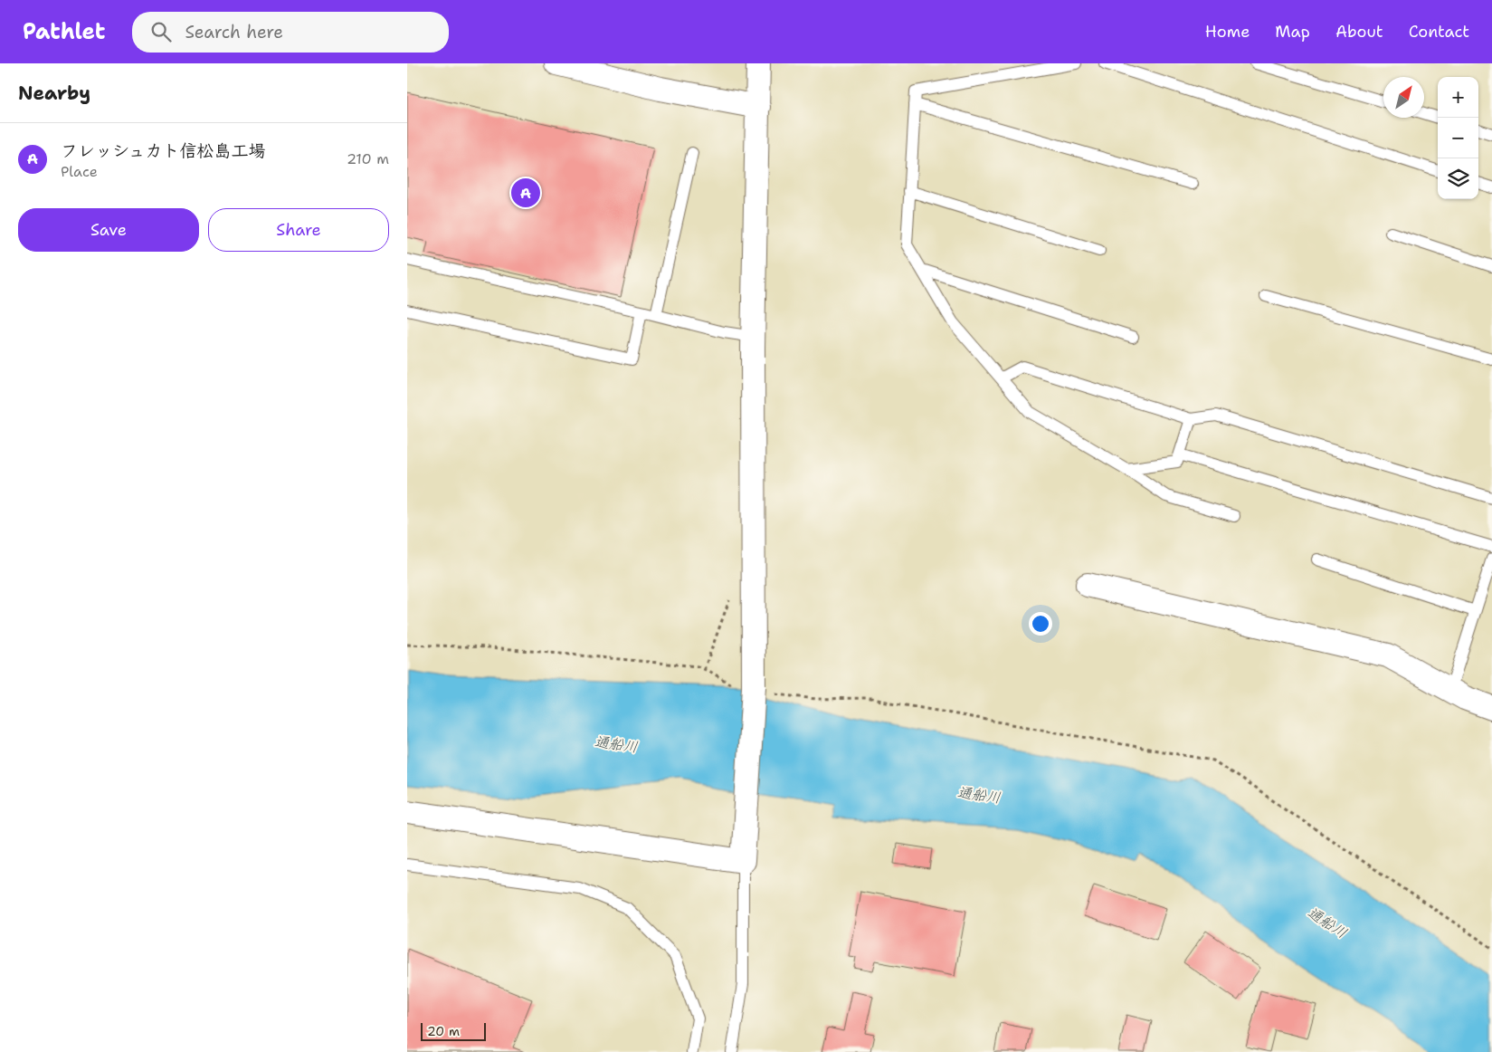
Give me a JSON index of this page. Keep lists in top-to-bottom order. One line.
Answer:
{"water":["通船川"],"scale_bar":"20 m","north":"top right","page":{"header":"Pathlet","search":"Search here","nav":["Home","Map","About","Contact"],"heading":"Nearby","map_buttons":["+","−"],"list":[{"mark":"A","name":"フレッシュカト信松島工場","note":"Place","value":"210 m"}],"pins":"A","buttons":["Save","Share"],"scale":"20 m"}}
